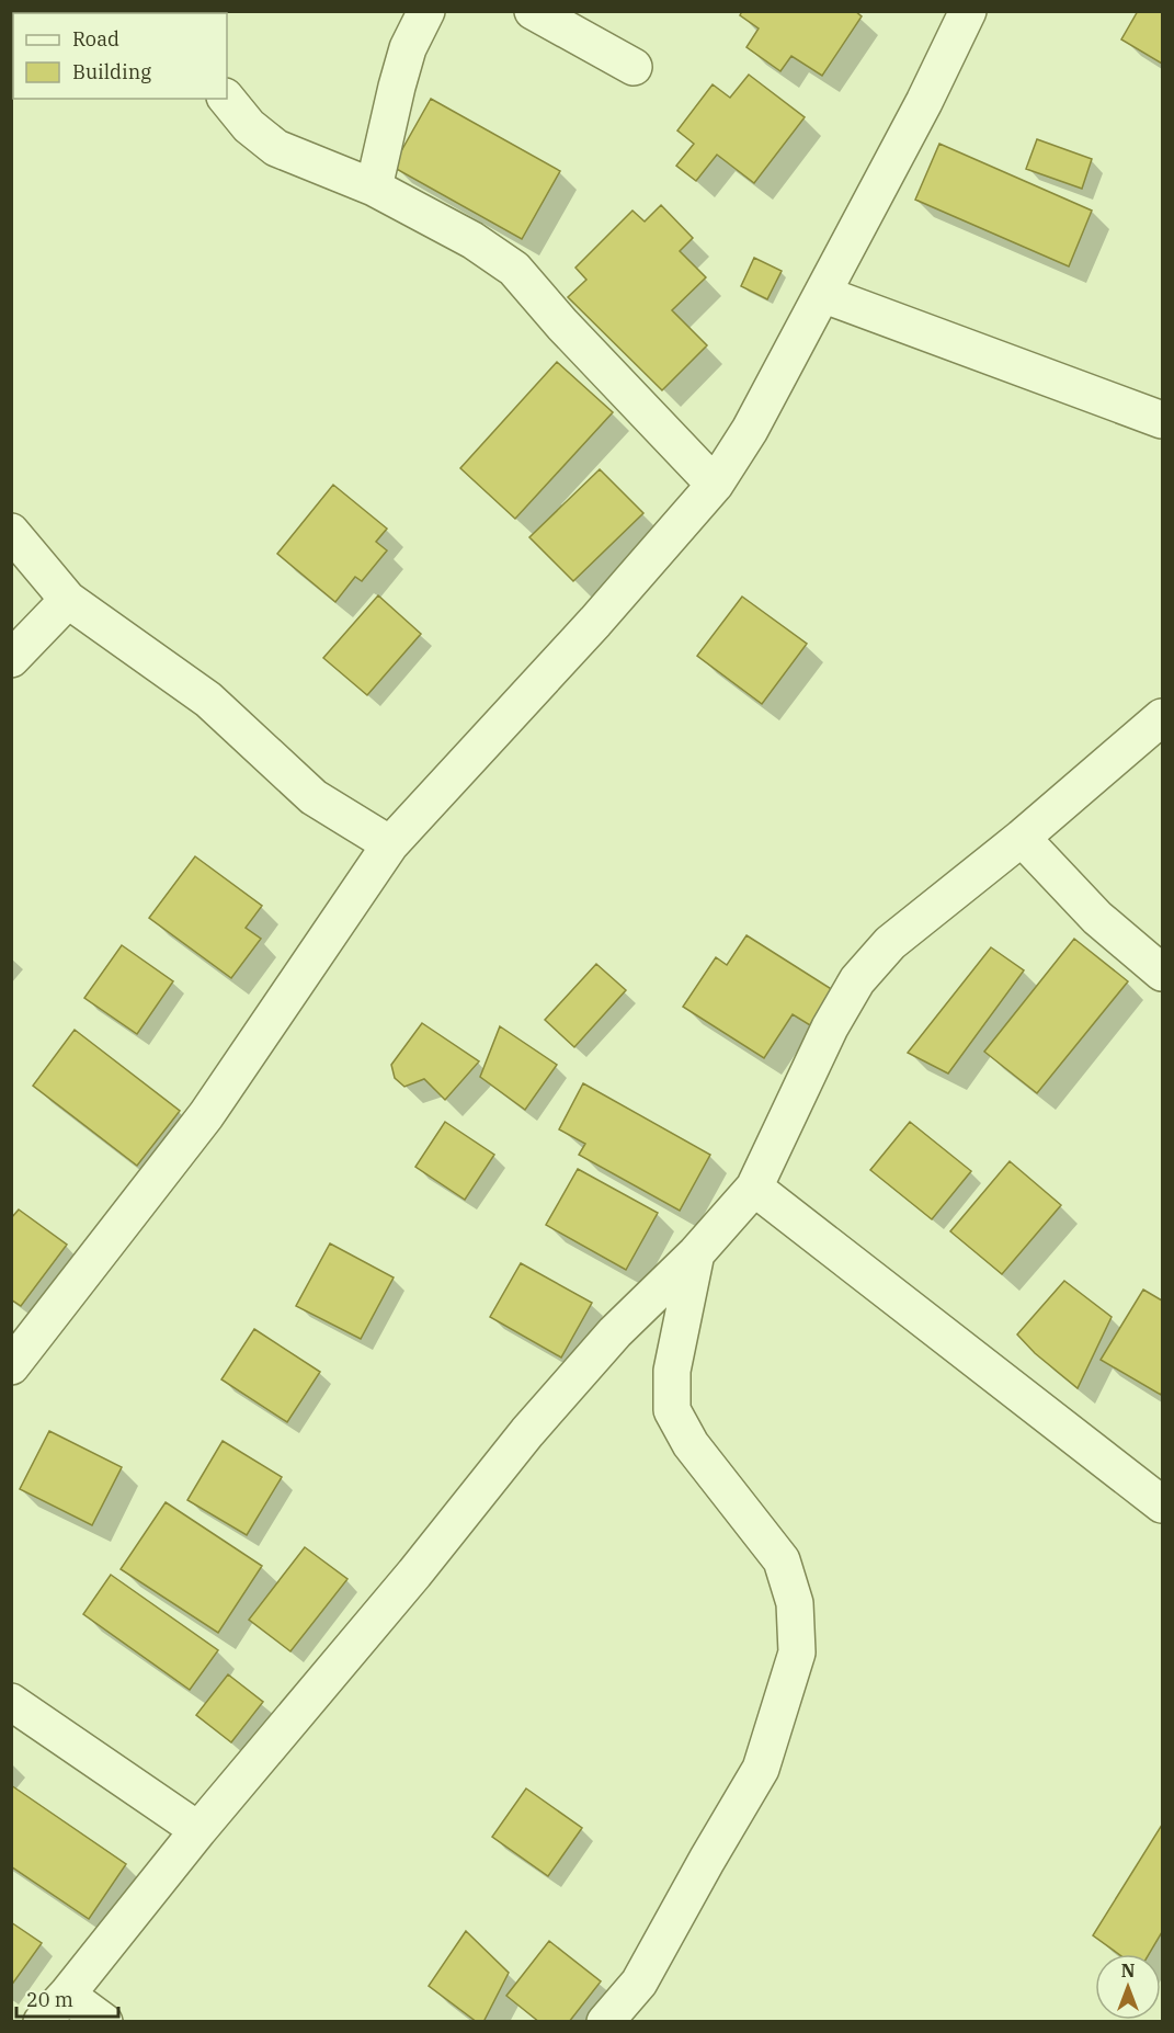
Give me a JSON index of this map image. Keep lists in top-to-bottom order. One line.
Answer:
{"legend":["Road","Building"],"scale_bar":"20 m","north":"top"}
